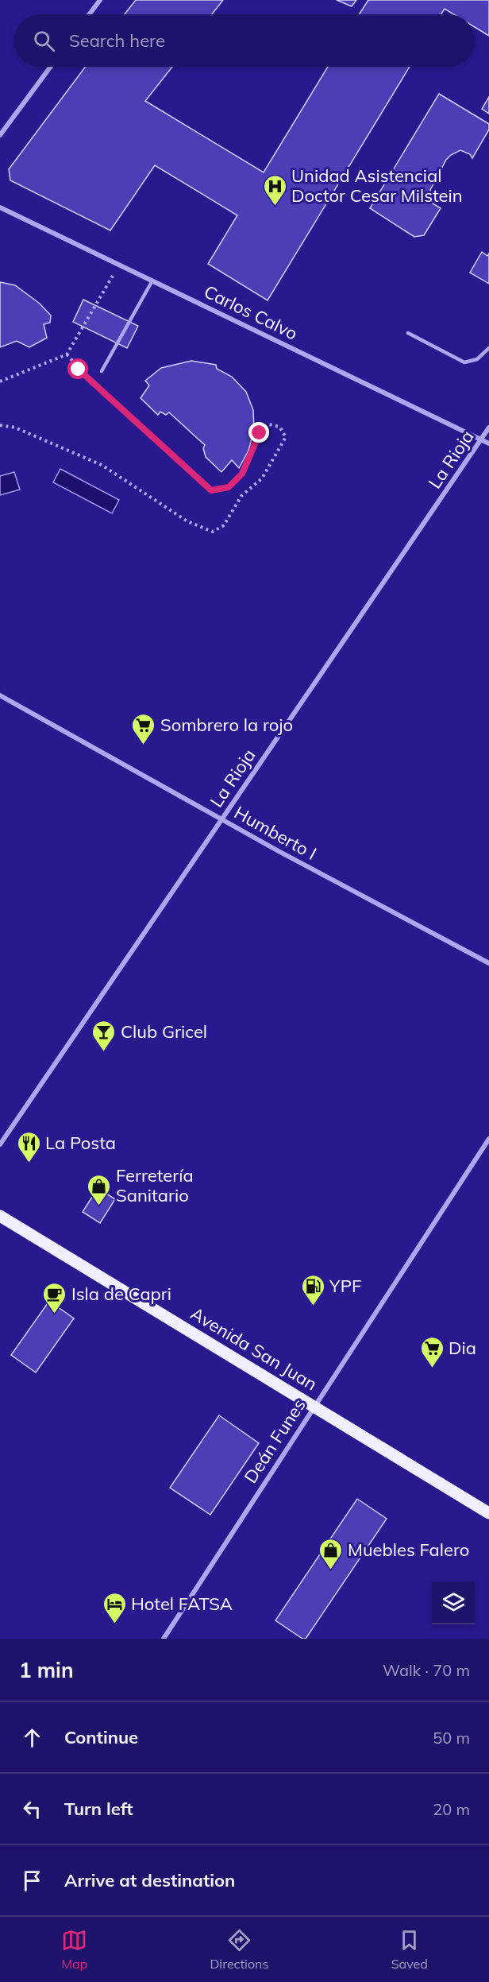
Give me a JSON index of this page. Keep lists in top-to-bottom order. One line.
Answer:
{"streets":{"main road":["Avenida San Juan"],"street":["Carlos Calvo","La Rioja","Humberto I","Deán Funes"]},"crossings":[["Carlos Calvo","La Rioja"],["La Rioja","Humberto I"],["Avenida San Juan","Deán Funes"]],"places":{"hospital":["Unidad Asistencial Doctor Cesar Milstein"],"supermarket":["Sombrero la rojo","Dia"],"bar":["Club Gricel"],"restaurant":["La Posta"],"shop":["Ferretería Sanitario","Muebles Falero"],"fuel station":["YPF"],"cafe":["Isla de Capri"],"hotel":["Hotel FATSA"]},"page":{"search":"Search here","heading":["1 min","Walk · 70 m"],"list":[["Continue","50 m"],["Turn left","20 m"],"Arrive at destination"],"nav":["Map","Directions","Saved"]}}
